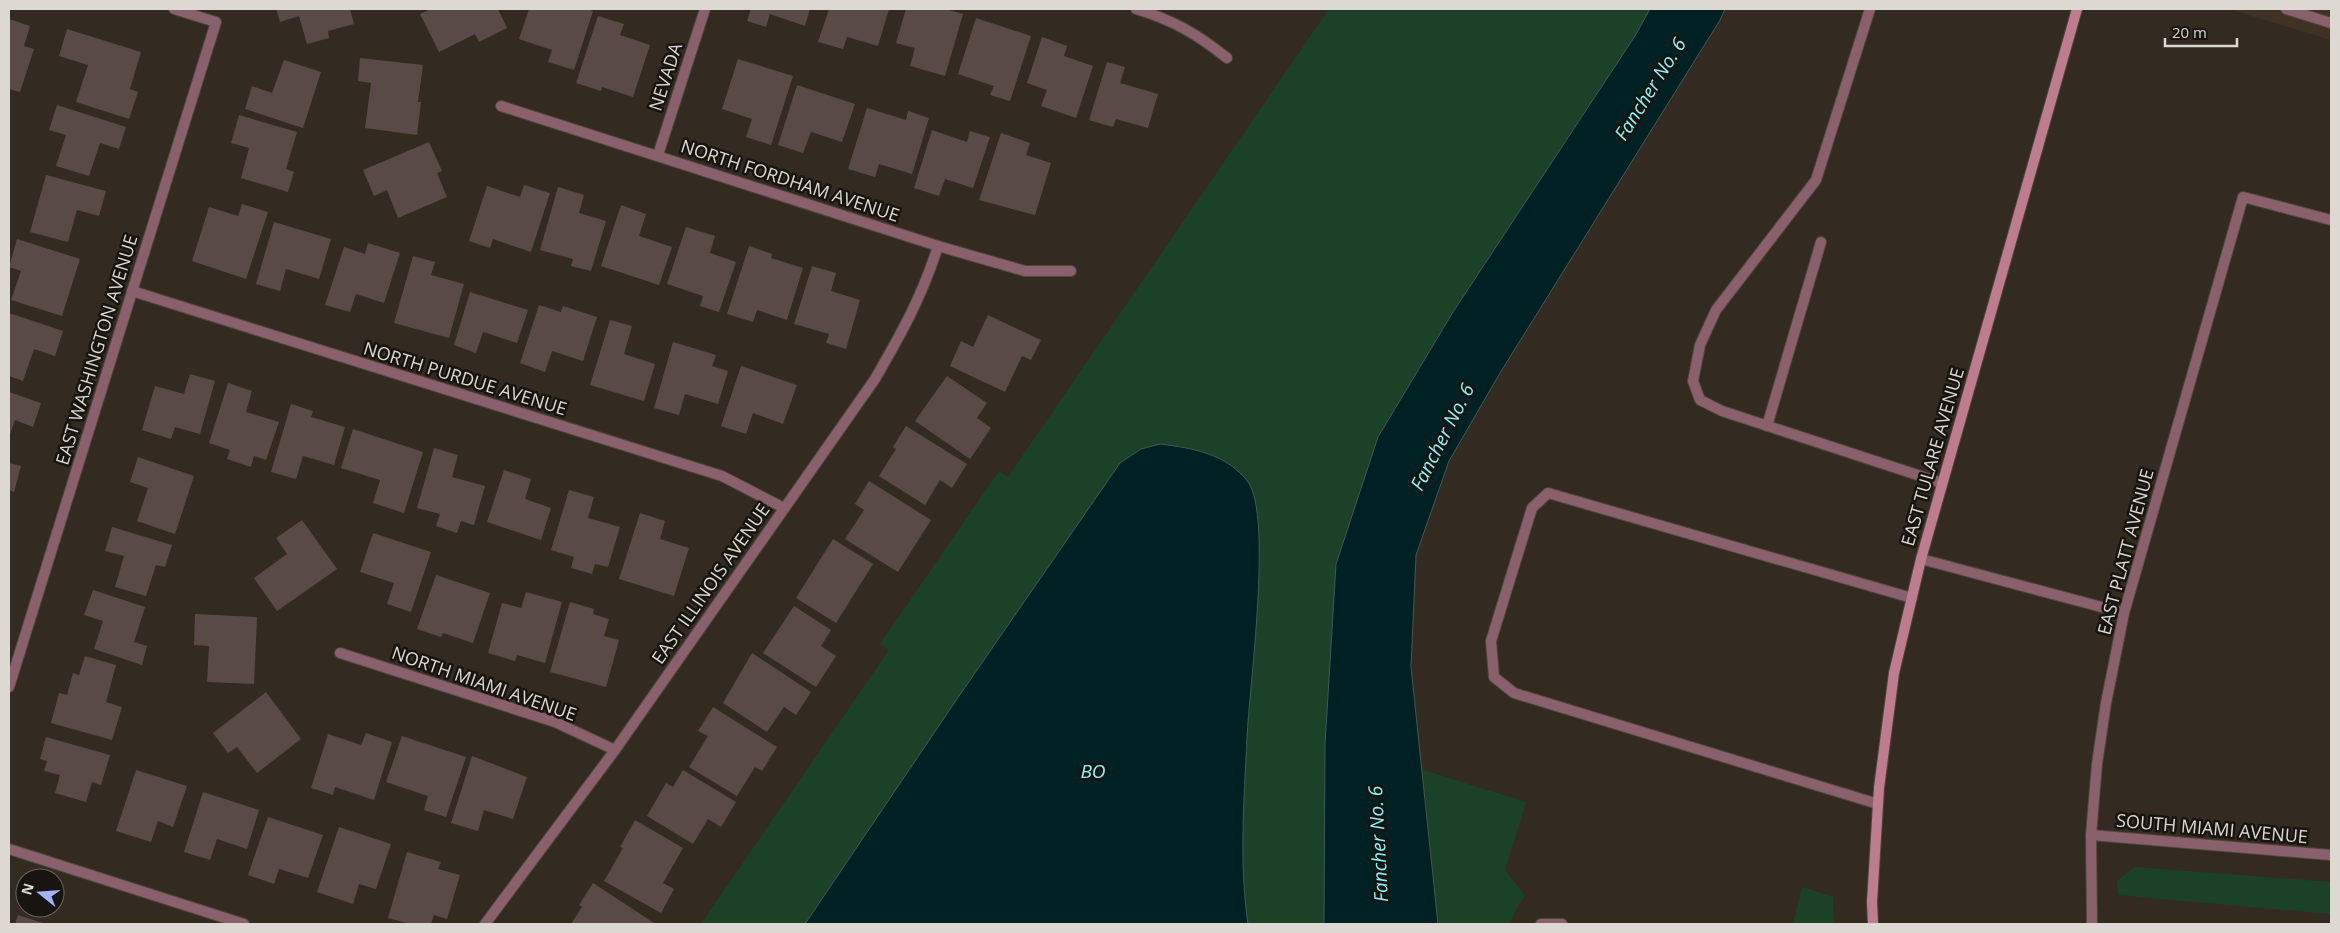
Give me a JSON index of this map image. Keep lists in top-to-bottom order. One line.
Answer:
{"streets":{"street":["NEVADA","NORTH FORDHAM AVENUE","EAST WASHINGTON AVENUE","NORTH PURDUE AVENUE","EAST TULARE AVENUE","EAST PLATT AVENUE","EAST ILLINOIS AVENUE","NORTH MIAMI AVENUE","SOUTH MIAMI AVENUE"]},"crossings":[["NEVADA","NORTH FORDHAM AVENUE"],["NORTH FORDHAM AVENUE","EAST ILLINOIS AVENUE"],["EAST WASHINGTON AVENUE","NORTH PURDUE AVENUE"],["NORTH PURDUE AVENUE","EAST ILLINOIS AVENUE"],["EAST PLATT AVENUE","SOUTH MIAMI AVENUE"],["EAST ILLINOIS AVENUE","NORTH MIAMI AVENUE"]],"water":["Fancher No. 6","BO"],"scale_bar":"20 m","north":"left"}
